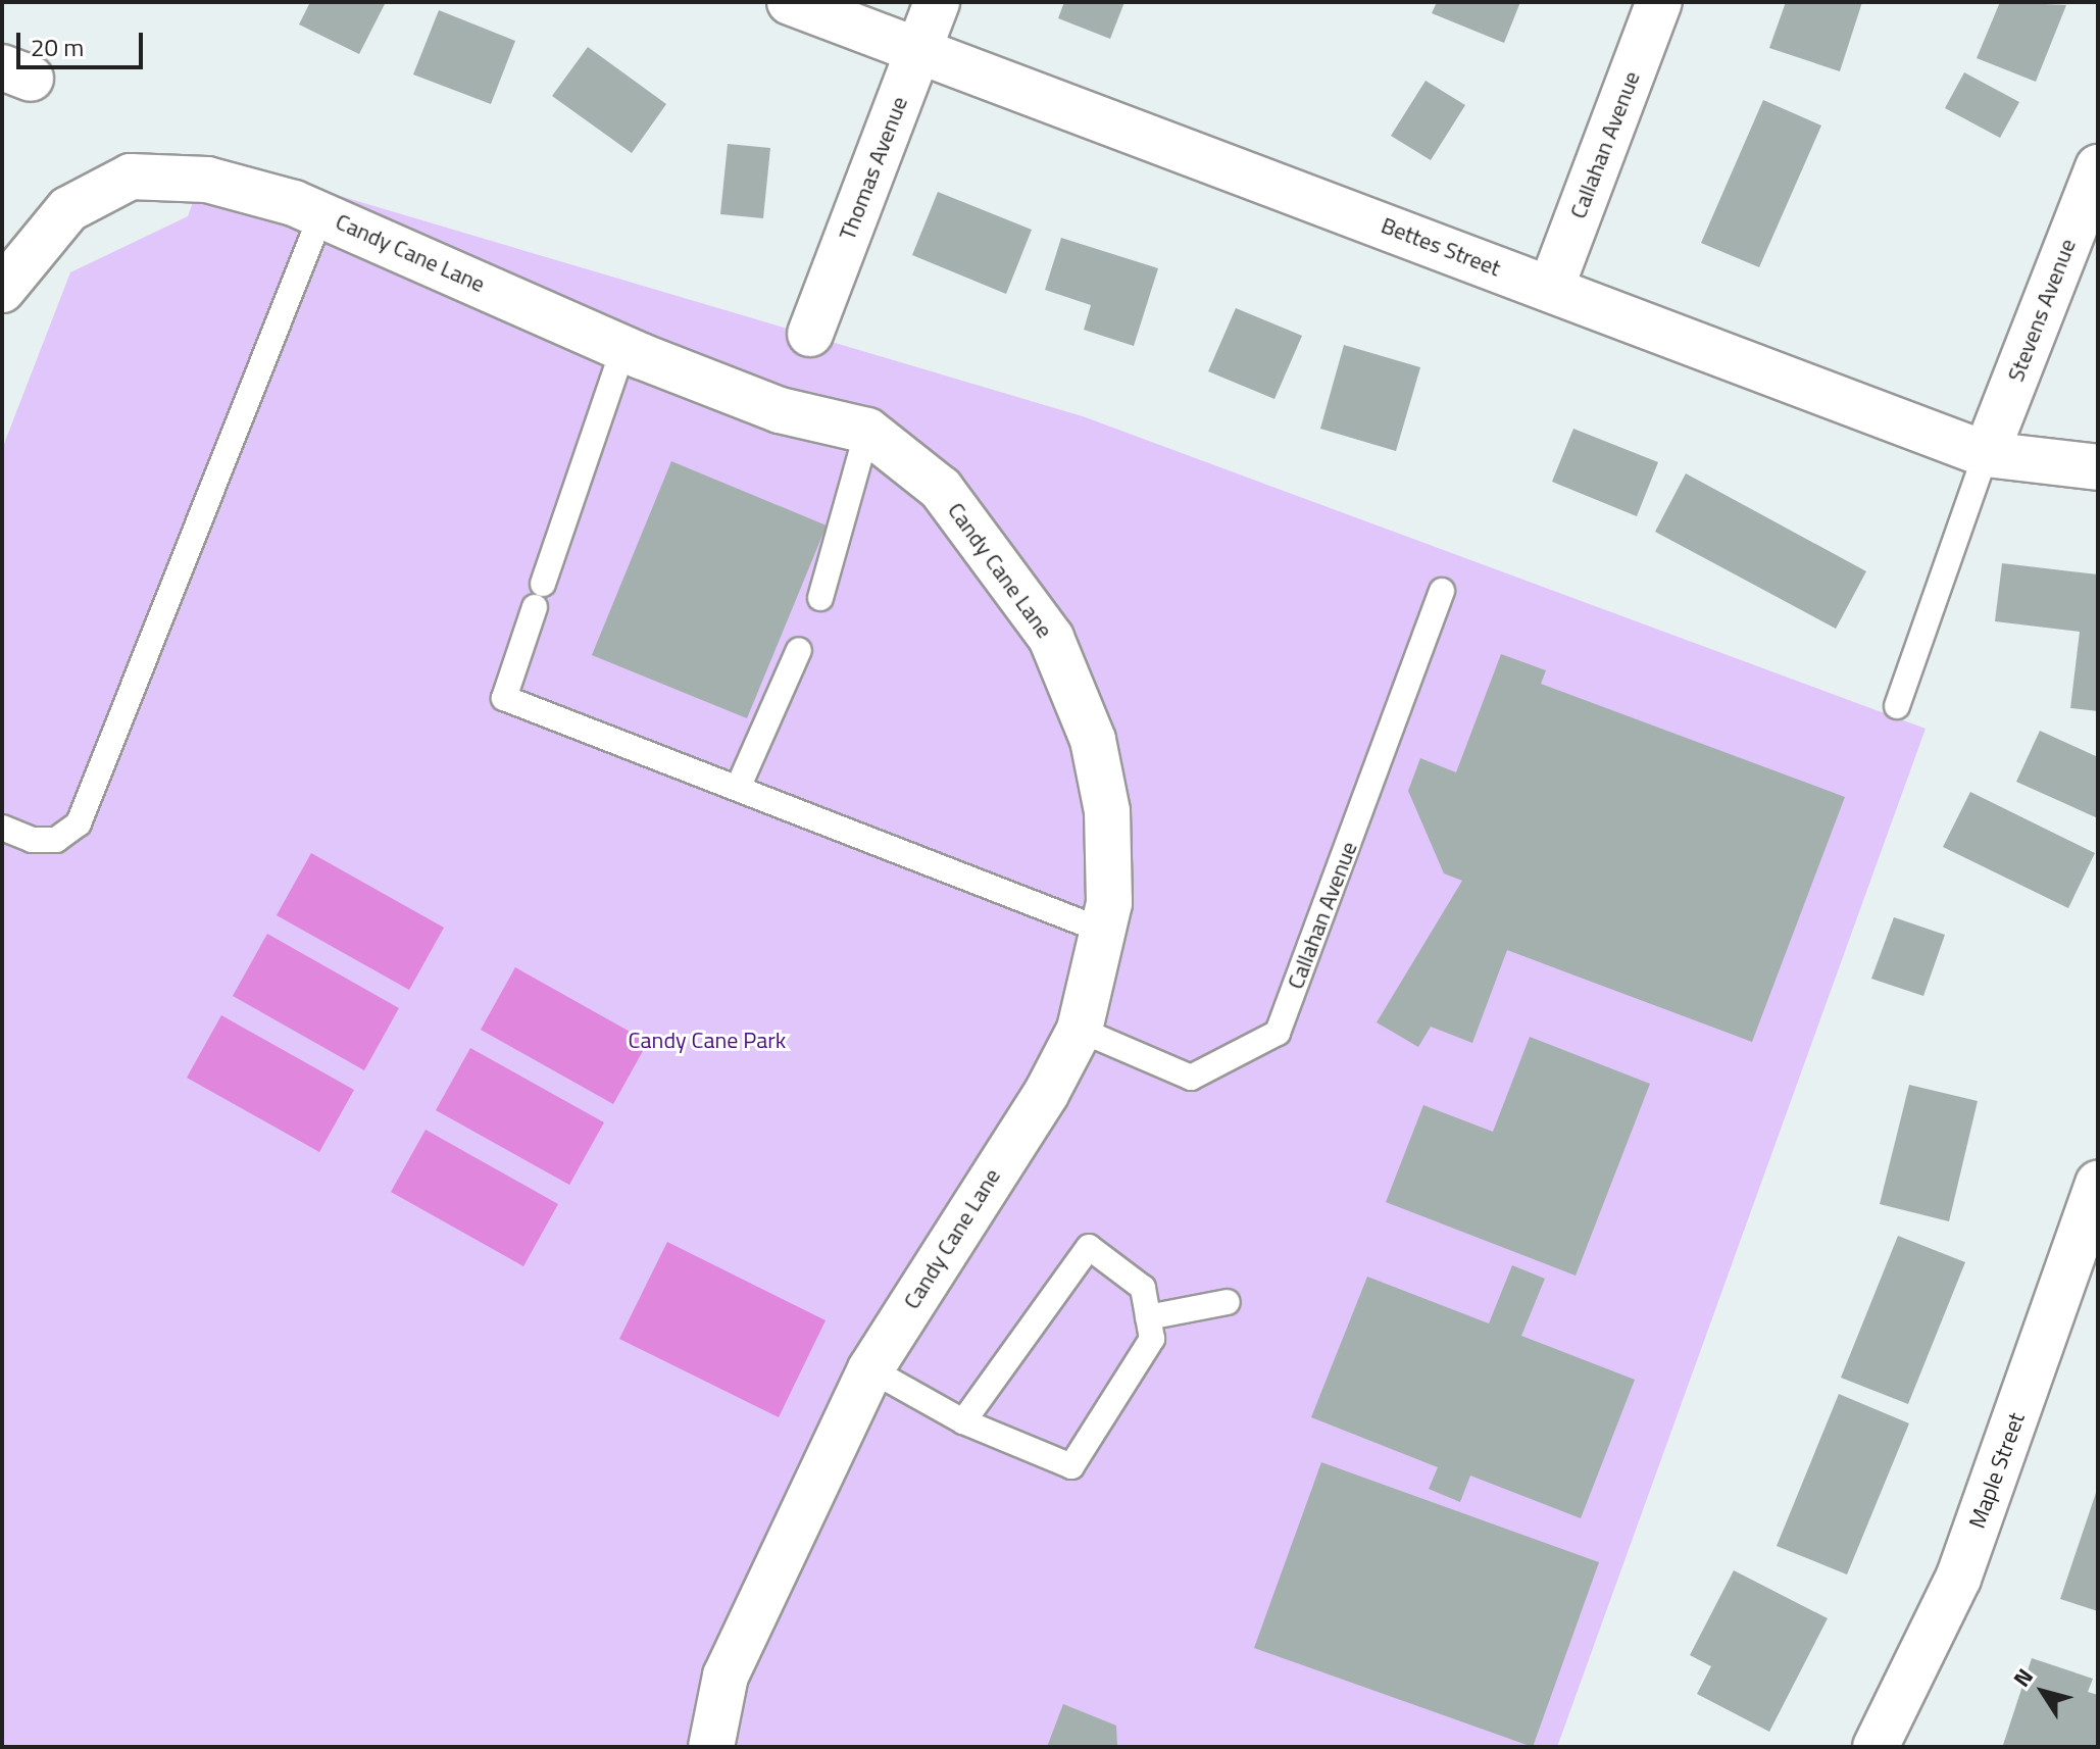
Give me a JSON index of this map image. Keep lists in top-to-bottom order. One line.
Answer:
{"streets":{"street":["Callahan Avenue","Thomas Avenue","Bettes Street","Candy Cane Lane","Stevens Avenue","Maple Street"]},"crossings":[["Callahan Avenue","Bettes Street"],["Callahan Avenue","Candy Cane Lane"],["Thomas Avenue","Bettes Street"],["Bettes Street","Stevens Avenue"]],"parks":["Candy Cane Park"],"scale_bar":"20 m","north":"top left"}
